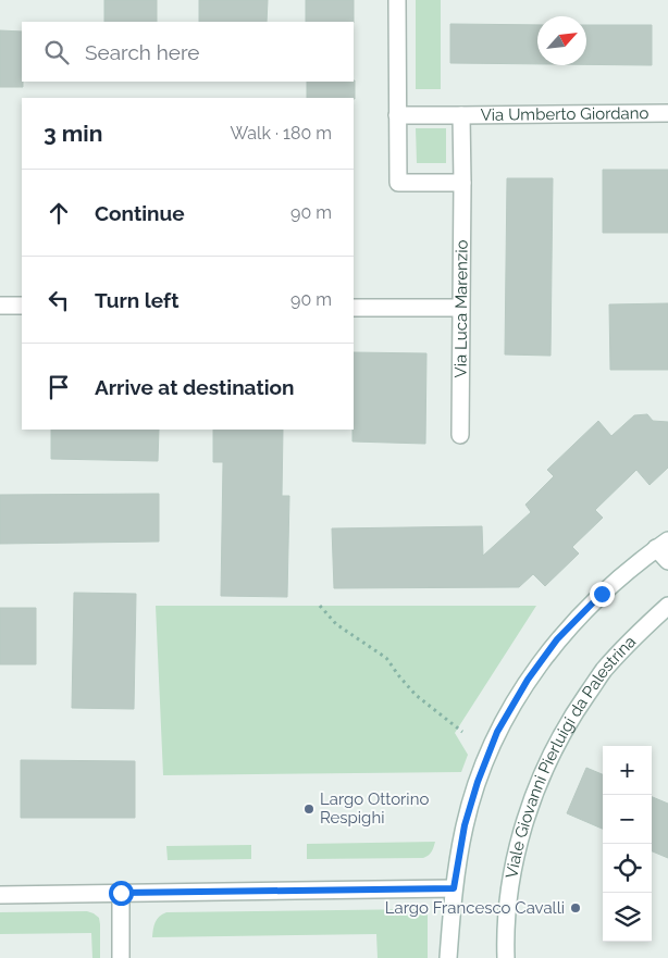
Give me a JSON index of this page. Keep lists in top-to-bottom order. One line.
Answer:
{"streets":{"street":["Via Umberto Giordano","Via Luca Marenzio","Viale Giovanni Pierluigi da Palestrina"]},"crossings":[["Via Umberto Giordano","Via Luca Marenzio"]],"places":["Largo Ottorino Respighi","Largo Francesco Cavalli"],"north":"top right","page":{"search":"Search here","heading":["3 min","Walk · 180 m"],"list":[["Continue","90 m"],["Turn left","90 m"],"Arrive at destination"],"map_buttons":["+","−"]}}
